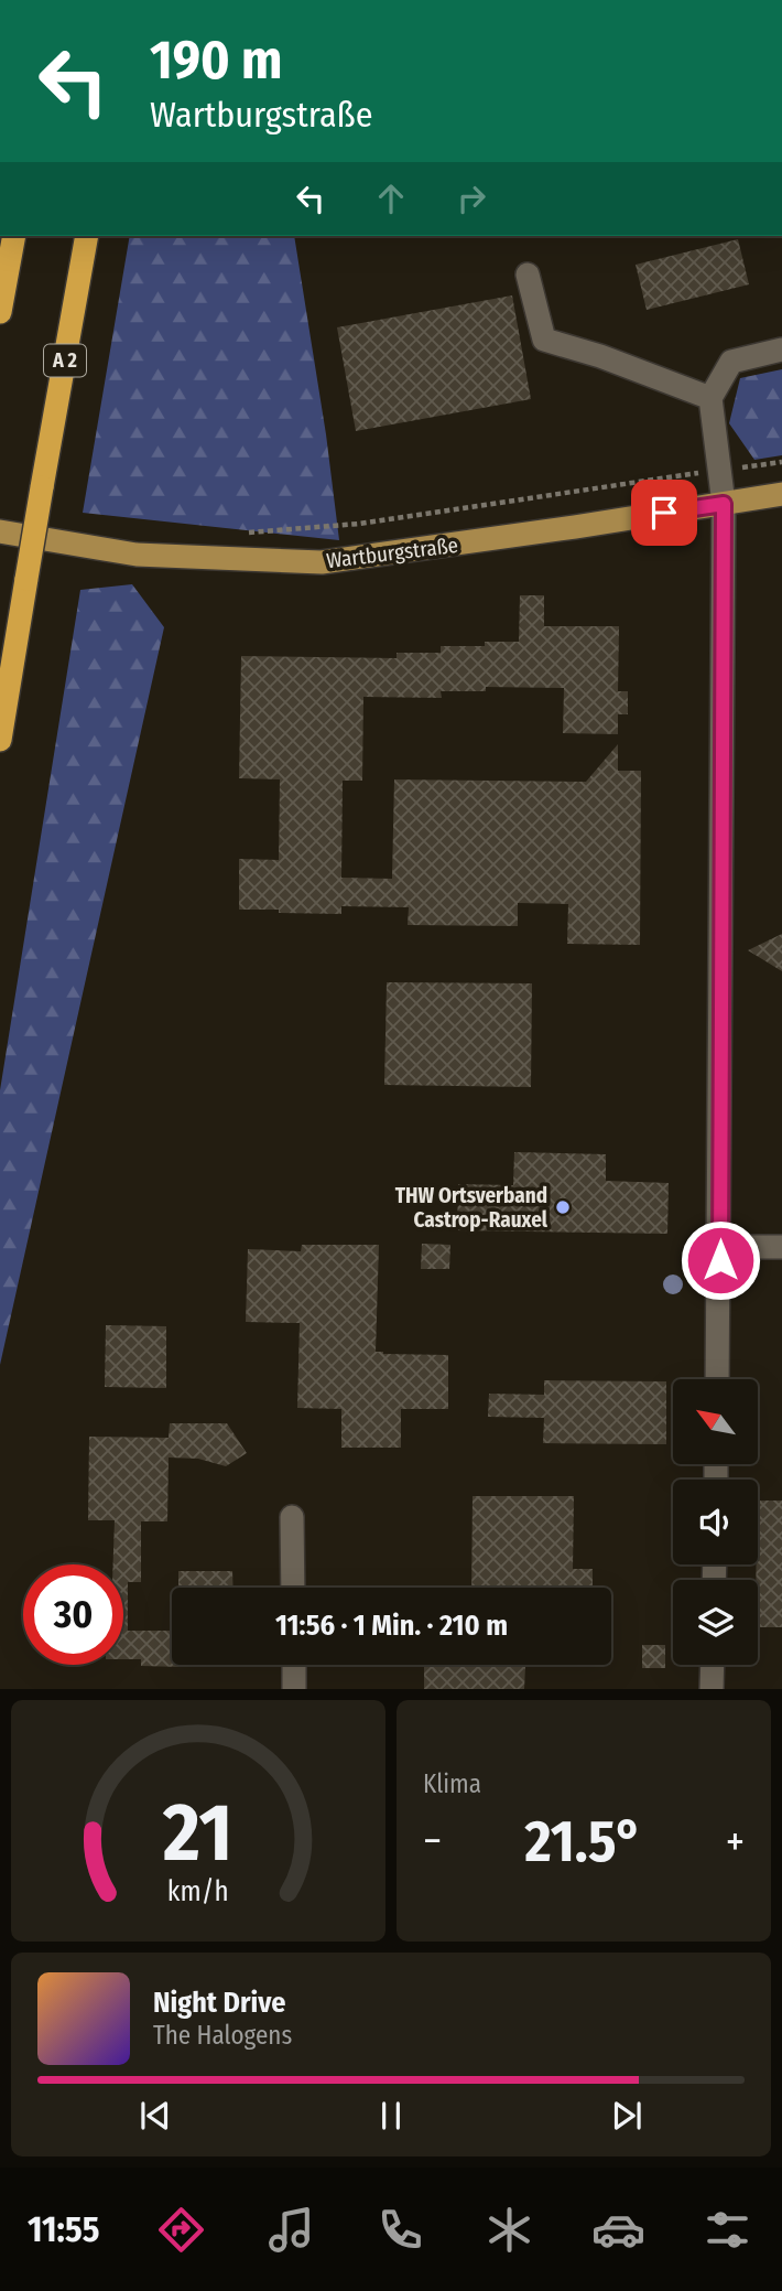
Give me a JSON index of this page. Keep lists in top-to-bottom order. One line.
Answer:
{"streets":{"highway":["A 2"],"main road":["Wartburgstraße"]},"places":["THW Ortsverband Castrop-Rauxel"],"north":"top left","page":{"turn":["190 m","Wartburgstraße"],"limit":"30","trip":"11:56 · 1 Min. · 210 m","tile":"Klima","heat":["−","21.5°","+"],"song":["Night Drive","The Halogens"],"tabs":"11:55","gauge":["21","km/h"]}}
